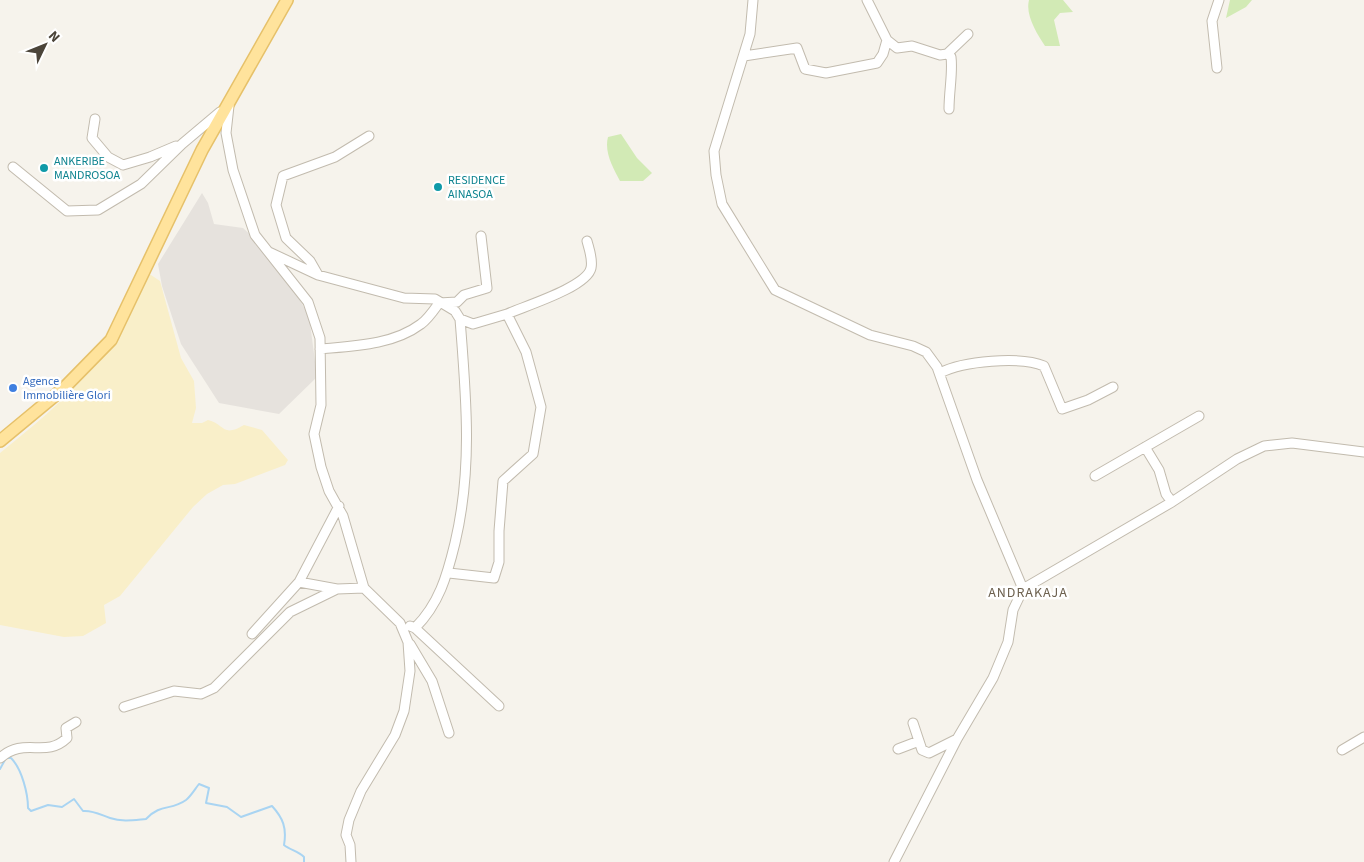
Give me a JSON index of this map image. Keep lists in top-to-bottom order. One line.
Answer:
{"districts":["ANDRAKAJA"],"places":["ANKERIBE MANDROSOA","RESIDENCE AINASOA","Agence Immobilière Glori"],"north":"top right"}
